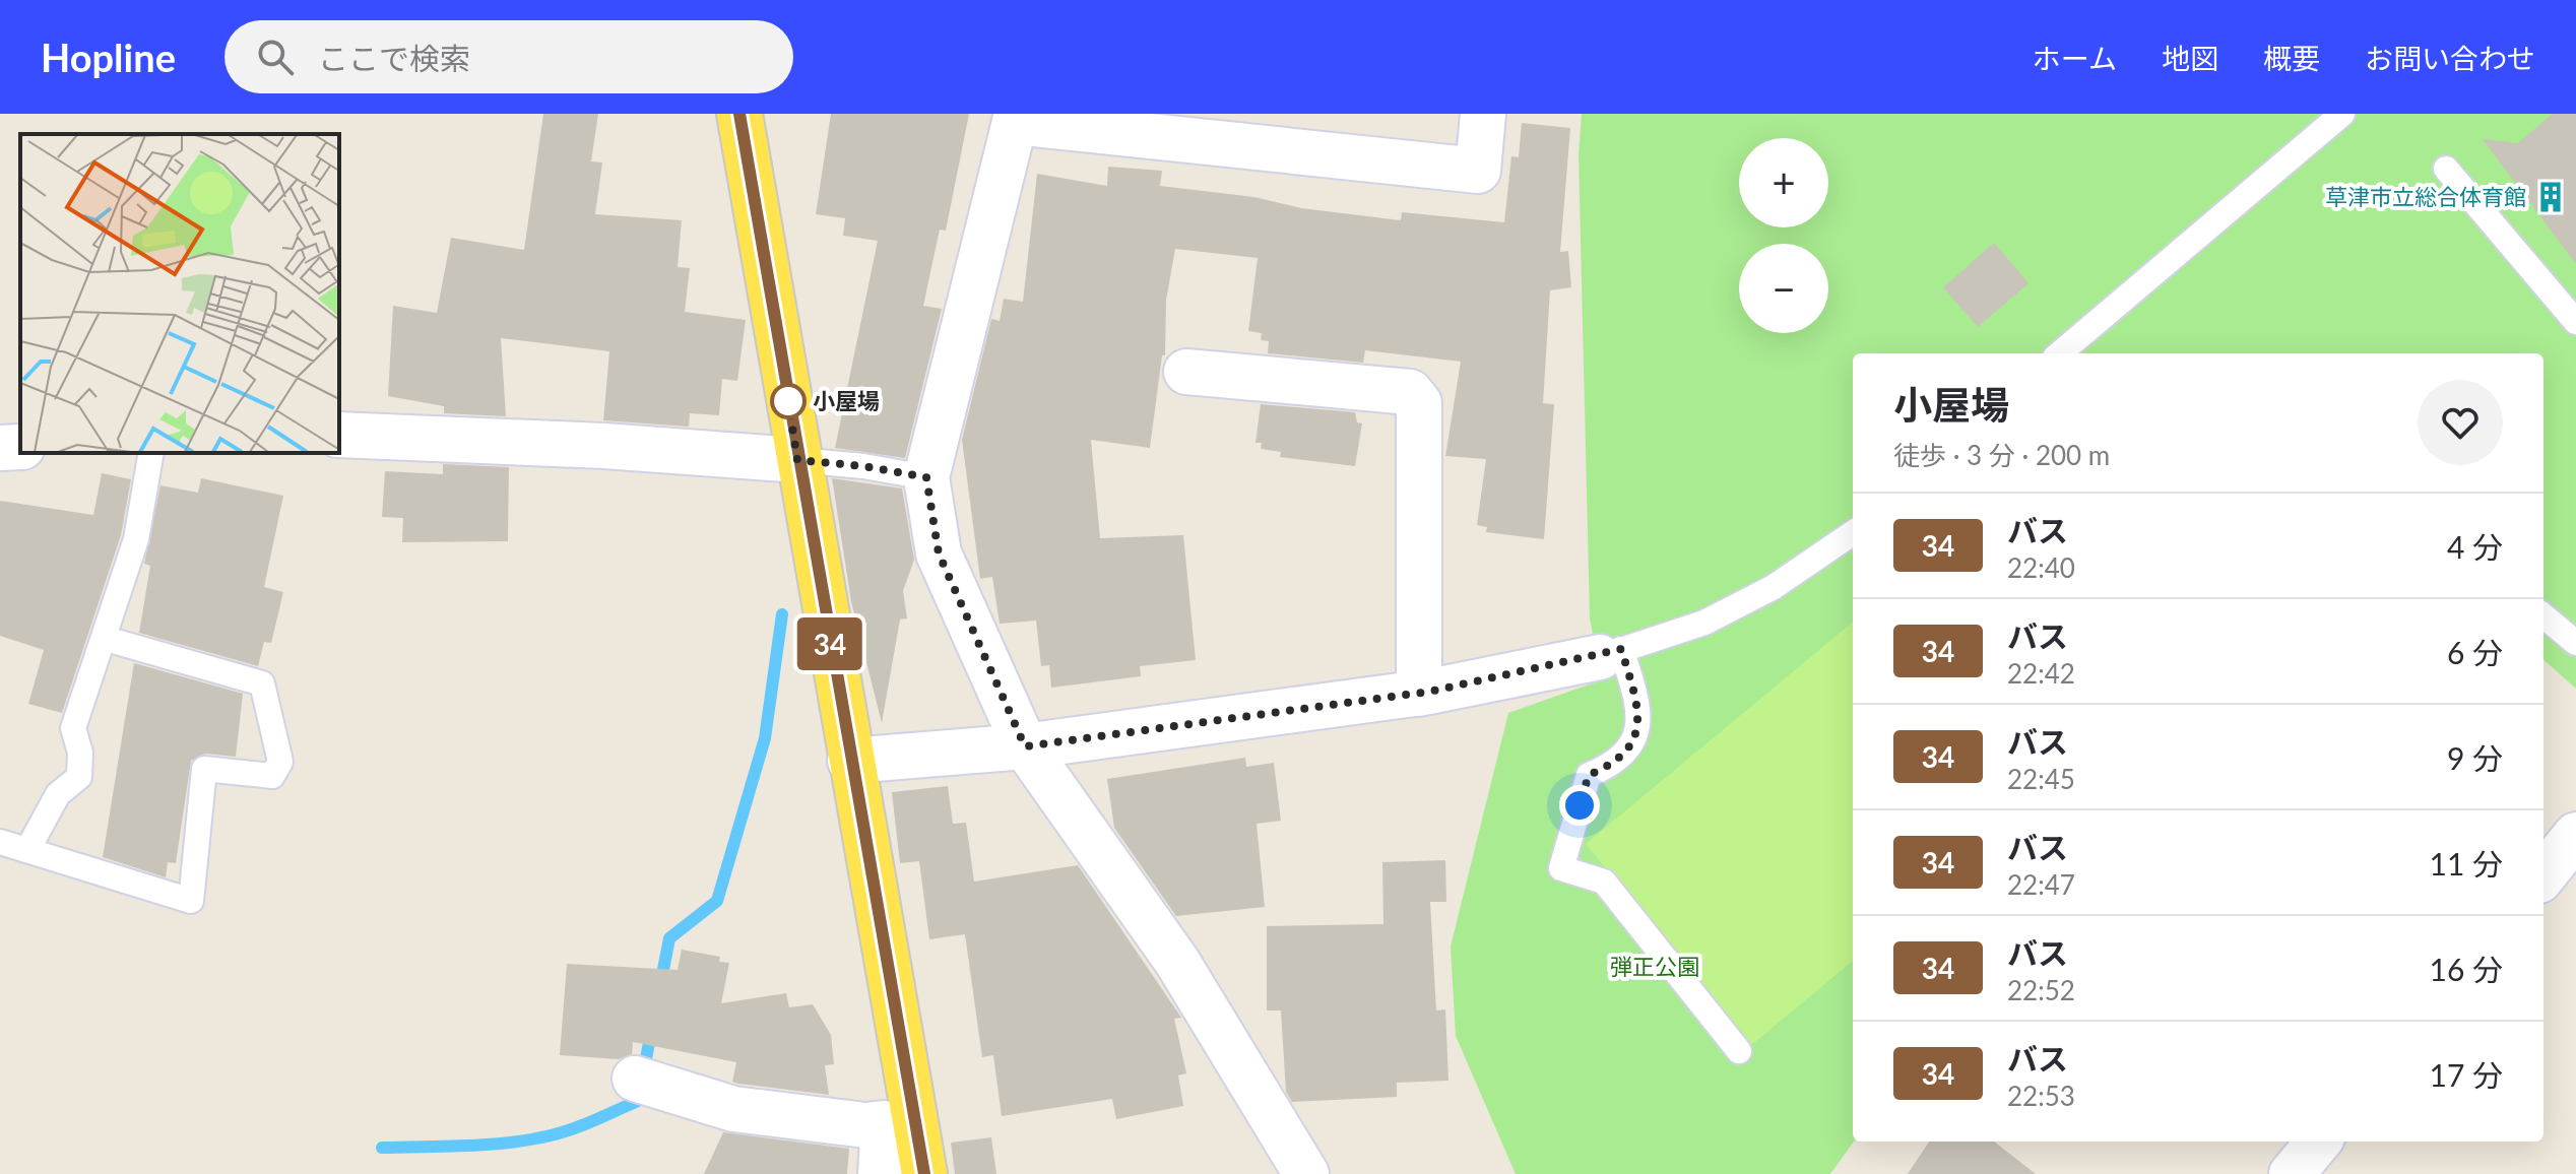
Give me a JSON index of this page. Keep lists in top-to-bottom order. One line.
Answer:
{"parks":["弾正公園"],"places":{"building":["草津市立総合体育館"],"other":["小屋場"]},"lines":["bus line 34"],"page":{"header":"Hopline","search":"ここで検索","nav":["ホーム","地図","概要","お問い合わせ"],"on_map":"34","map_buttons":["+","−"],"heading":["小屋場","徒歩 · 3 分 · 200 m"],"list":[{"mark":"34","name":"バス","note":"22:40","value":"4 分"},{"mark":"34","name":"バス","note":"22:42","value":"6 分"},{"mark":"34","name":"バス","note":"22:45","value":"9 分"},{"mark":"34","name":"バス","note":"22:47","value":"11 分"},{"mark":"34","name":"バス","note":"22:52","value":"16 分"},{"mark":"34","name":"バス","note":"22:53","value":"17 分"}]}}
